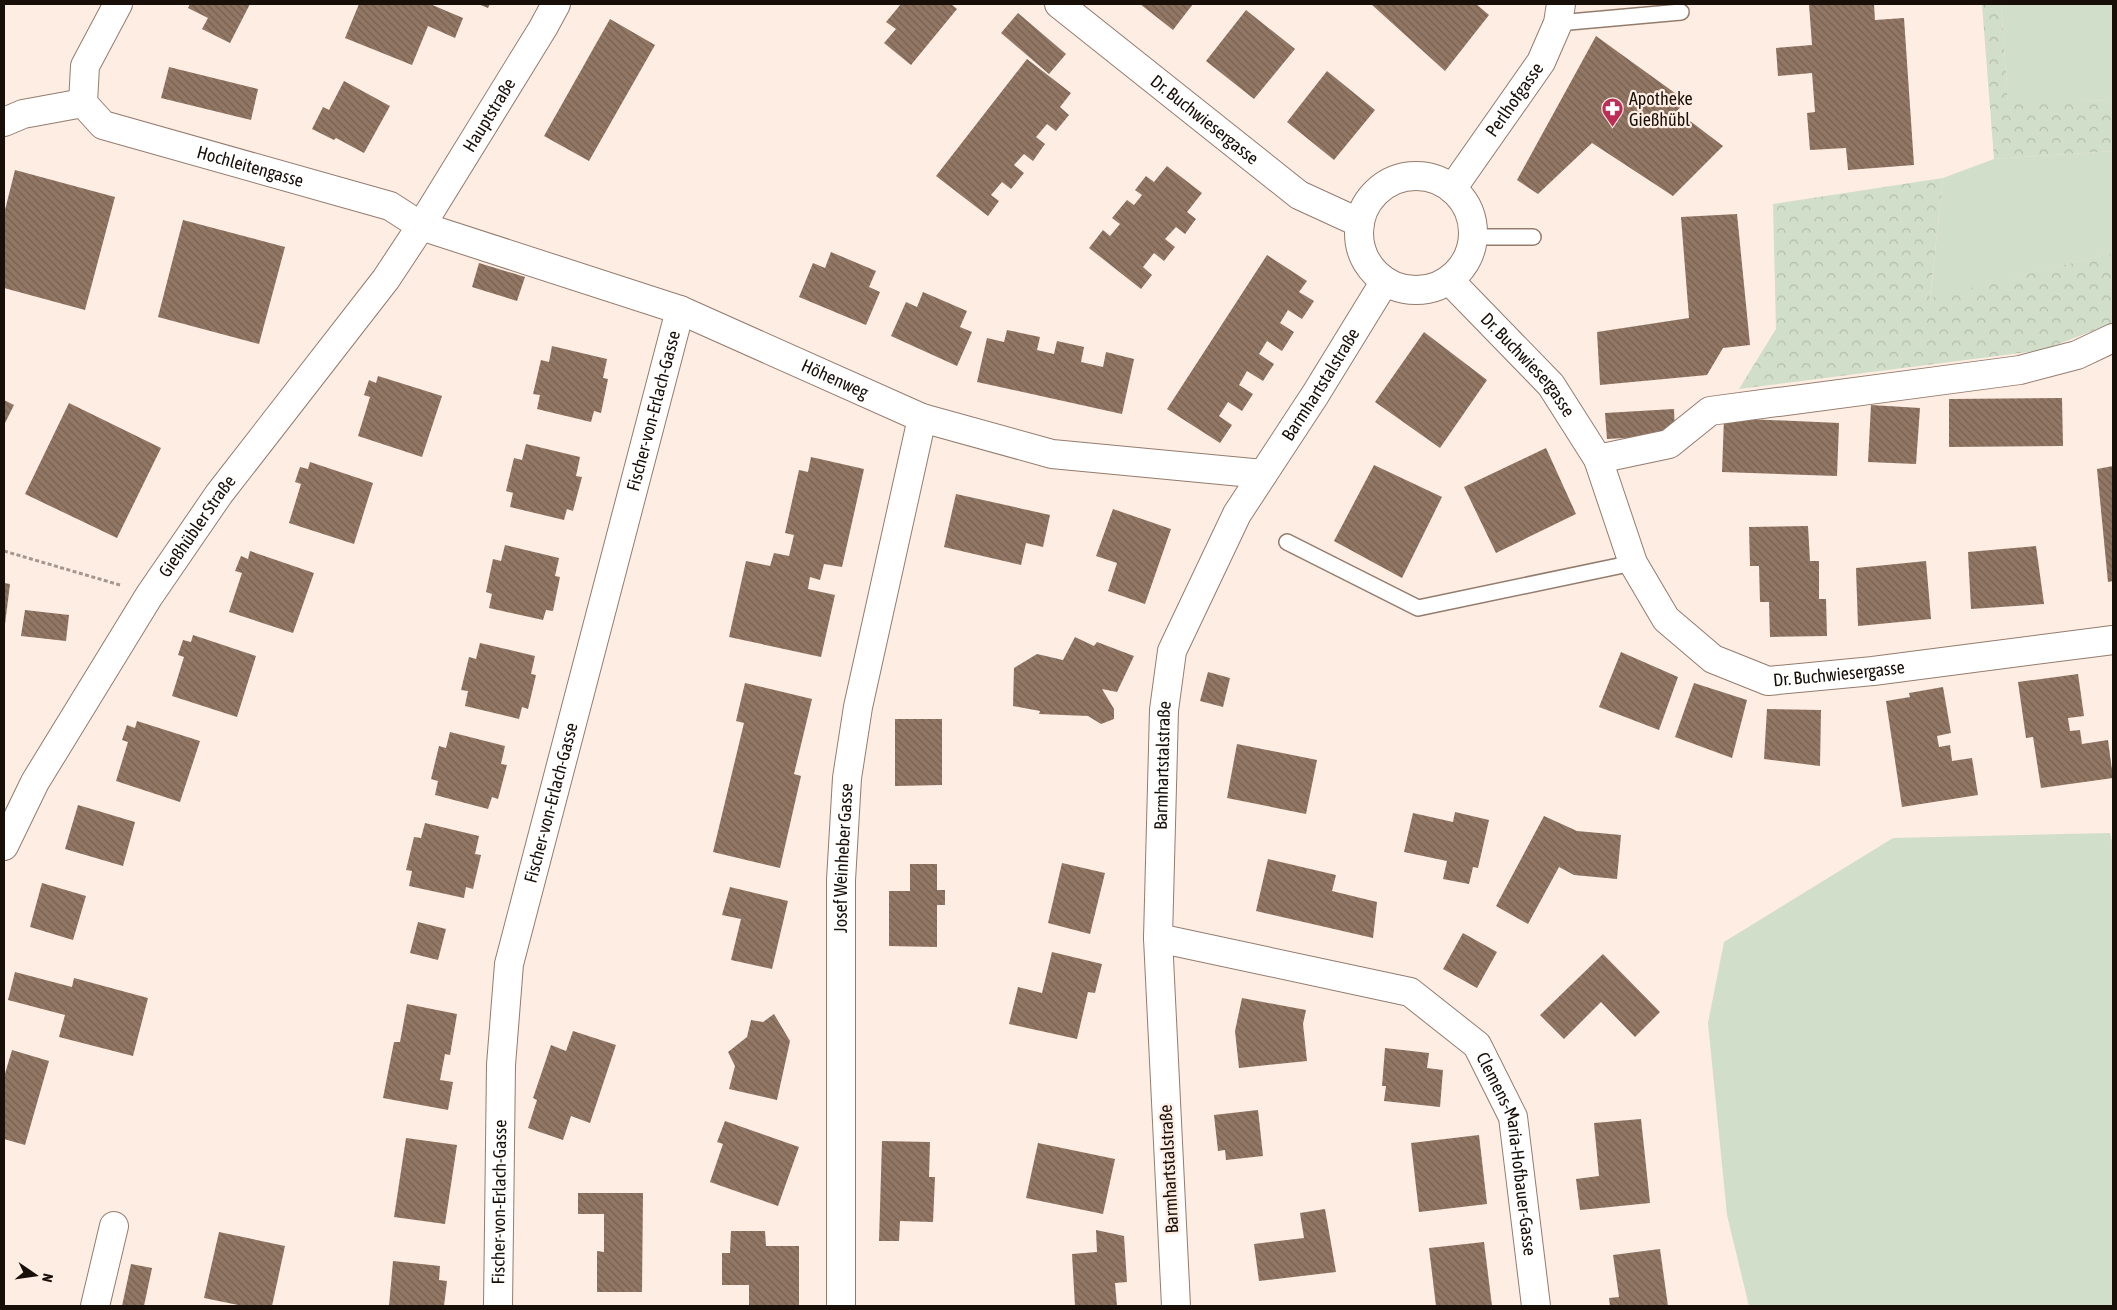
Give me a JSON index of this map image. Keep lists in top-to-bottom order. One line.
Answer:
{"streets":{"street":["Perlhofgasse","Hauptstraße","Dr. Buchwiesergasse","Hochleitengasse","Höhenweg","Barmhartstalstraße","Fischer-von-Erlach-Gasse","Gießhübler Straße","Josef Weinheber Gasse","Clemens-Maria-Hofbauer-Gasse"]},"crossings":[["Perlhofgasse","Dr. Buchwiesergasse"],["Perlhofgasse","Barmhartstalstraße"],["Hauptstraße","Hochleitengasse"],["Hauptstraße","Höhenweg"],["Hauptstraße","Gießhübler Straße"],["Dr. Buchwiesergasse","Barmhartstalstraße"],["Hochleitengasse","Höhenweg"],["Hochleitengasse","Gießhübler Straße"],["Höhenweg","Barmhartstalstraße"],["Höhenweg","Fischer-von-Erlach-Gasse"],["Höhenweg","Gießhübler Straße"],["Höhenweg","Josef Weinheber Gasse"],["Barmhartstalstraße","Clemens-Maria-Hofbauer-Gasse"]],"places":{"pharmacy":["Apotheke Gießhübl"]},"north":"right"}
